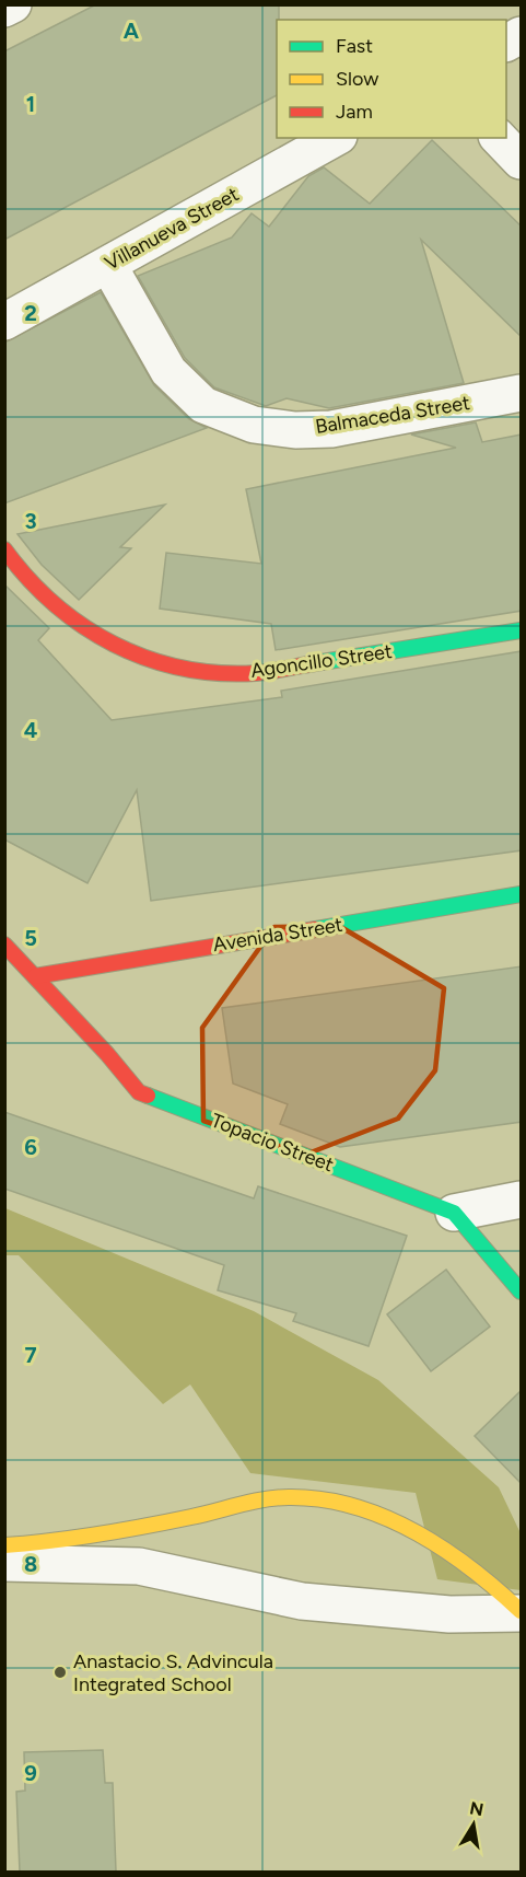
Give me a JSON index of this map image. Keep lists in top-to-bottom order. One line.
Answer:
{"streets":{"street":["Villanueva Street","Balmaceda Street","Agoncillo Street","Avenida Street","Topacio Street"]},"crossings":[["Villanueva Street","Balmaceda Street"],["Avenida Street","Topacio Street"]],"places":["Anastacio S. Advincula Integrated School"],"legend":["Fast","Slow","Jam"],"north":"top","grid":{"columns":["A"],"rows":["1","2","3","4","5","6","7","8","9"]}}
